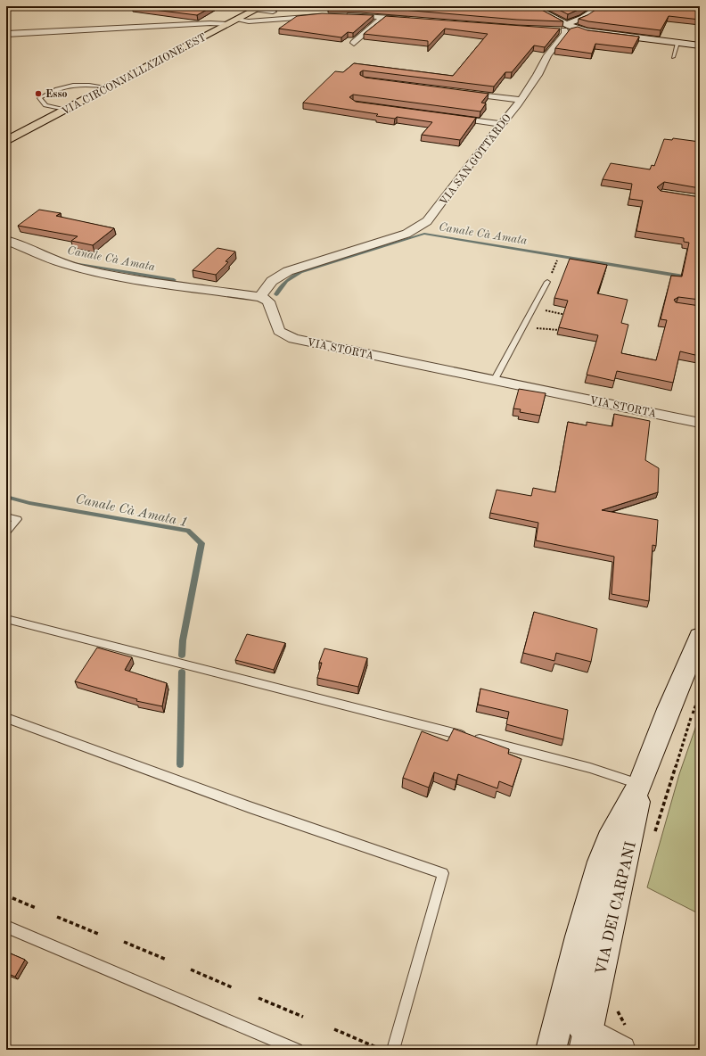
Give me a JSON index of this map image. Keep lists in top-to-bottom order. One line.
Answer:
{"streets":{"main road":["VIA CIRCONVALLAZIONE EST"],"street":["VIA SAN GOTTARDO","VIA STORTA","VIA DEI CARPANI"]},"crossings":[["VIA SAN GOTTARDO","VIA STORTA"]],"water":["Canale Cà Amata","Canale Cà Amata 1"],"places":["Esso"]}
